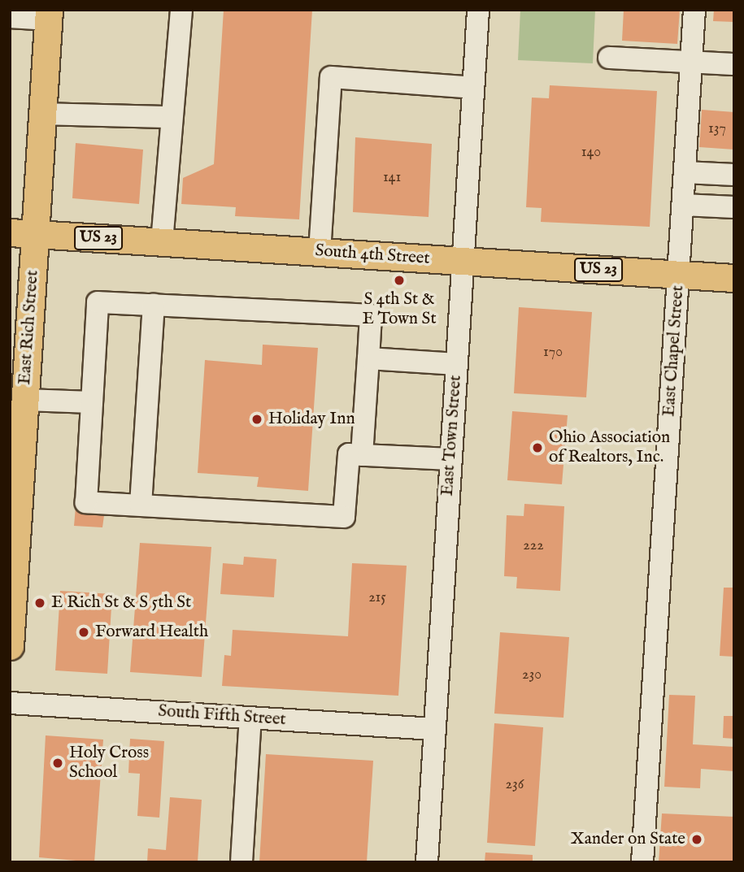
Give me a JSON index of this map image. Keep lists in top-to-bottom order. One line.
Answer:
{"streets":{"main road":["US 23","South 4th Street","East Rich Street"],"street":["East Chapel Street","East Town Street","South Fifth Street"]},"crossings":[["South 4th Street","East Rich Street"],["South 4th Street","East Chapel Street"],["South 4th Street","East Town Street"],["East Town Street","South Fifth Street"]],"places":["S 4th St & E Town St","Holiday Inn","Ohio Association of Realtors, Inc.","E Rich St & S 5th St","Forward Health","Holy Cross School","Xander on State"],"house_numbers":["137","140","141","170","222","215","230","236"]}
